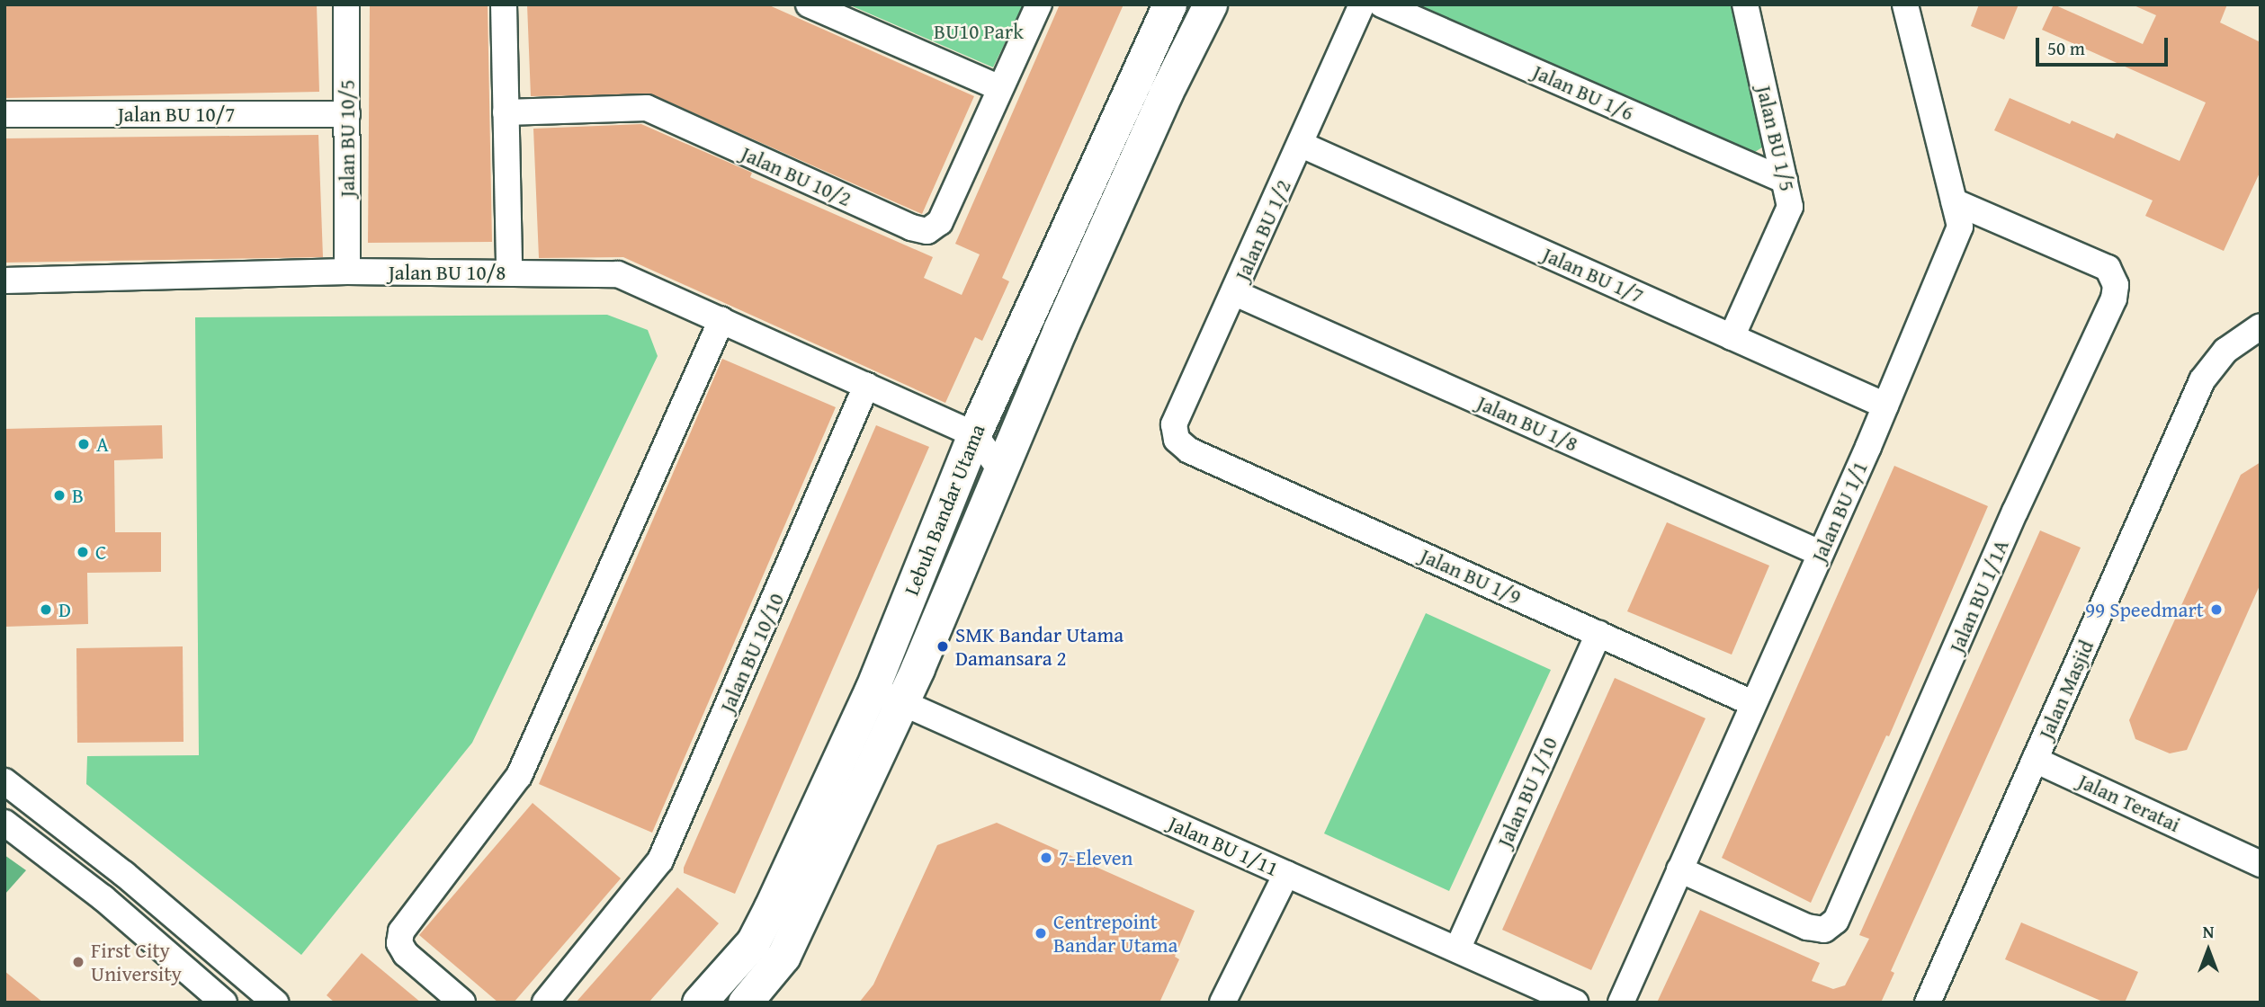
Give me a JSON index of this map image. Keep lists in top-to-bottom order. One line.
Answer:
{"streets":{"main road":["Lebuh Bandar Utama"],"street":["Jalan BU 1/6","Jalan BU 10/7","Jalan BU 10/5","Jalan BU 1/5","Jalan BU 10/2","Jalan BU 1/2","Jalan BU 10/8","Jalan BU 1/7","Jalan BU 1/8","Jalan BU 1/1","Jalan BU 1/9","Jalan BU 1/1A","Jalan BU 10/10","Jalan Masjid","Jalan BU 1/10","Jalan Teratai","Jalan BU 1/11"]},"crossings":[["Jalan BU 1/6","Jalan BU 1/5"],["Jalan BU 10/7","Jalan BU 10/5"],["Jalan BU 10/5","Jalan BU 10/8"],["Jalan BU 1/5","Jalan BU 1/7"],["Jalan BU 1/2","Jalan BU 1/7"],["Jalan BU 1/2","Jalan BU 1/8"],["Jalan BU 1/2","Jalan BU 1/9"],["Jalan BU 10/8","Jalan BU 10/10"],["Jalan BU 1/7","Jalan BU 1/1"],["Jalan BU 1/8","Jalan BU 1/1"],["Lebuh Bandar Utama","Jalan BU 1/11"],["Jalan BU 1/1","Jalan BU 1/9"],["Jalan BU 1/1","Jalan BU 1/1A"],["Jalan BU 1/9","Jalan BU 1/10"],["Jalan Masjid","Jalan Teratai"],["Jalan BU 1/10","Jalan BU 1/11"]],"parks":["BU10 Park"],"places":["A","B","C","D","99 Speedmart","SMK Bandar Utama Damansara 2","7-Eleven","Centrepoint Bandar Utama","First City University"],"scale_bar":"50 m","north":"top"}
